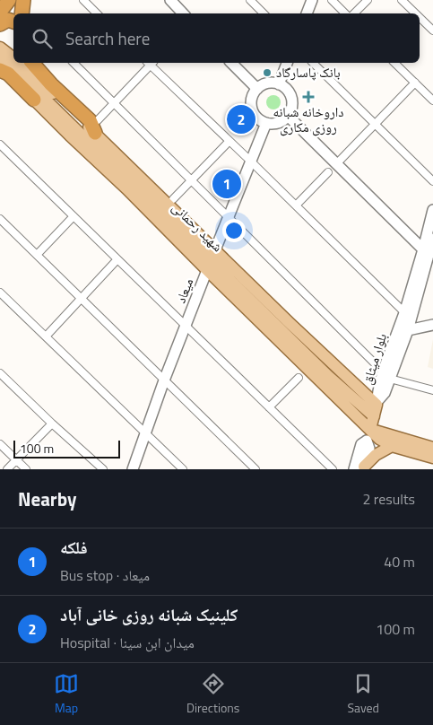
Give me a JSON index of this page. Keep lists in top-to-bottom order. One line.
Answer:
{"streets":{"main road":["شهید رحمانی","میعاد","بلوار میثاق"]},"crossings":[["شهید رحمانی","میعاد"],["شهید رحمانی","بلوار میثاق"]],"places":{"other":["بانک پاسارگاد"],"health":["داروخانه شبانه روزی مکاری"]},"scale_bar":"100 m","page":{"search":"Search here","pins":["2","1"],"scale":"100 m","heading":["Nearby","2 results"],"list":[{"mark":"1","name":"فلکه","note":"Bus stop · میعاد","value":"40 m"},{"mark":"2","name":"کلینیک شبانه روزی خانی آباد","note":"Hospital · میدان ابن سینا","value":"100 m"}],"nav":["Map","Directions","Saved"]}}
